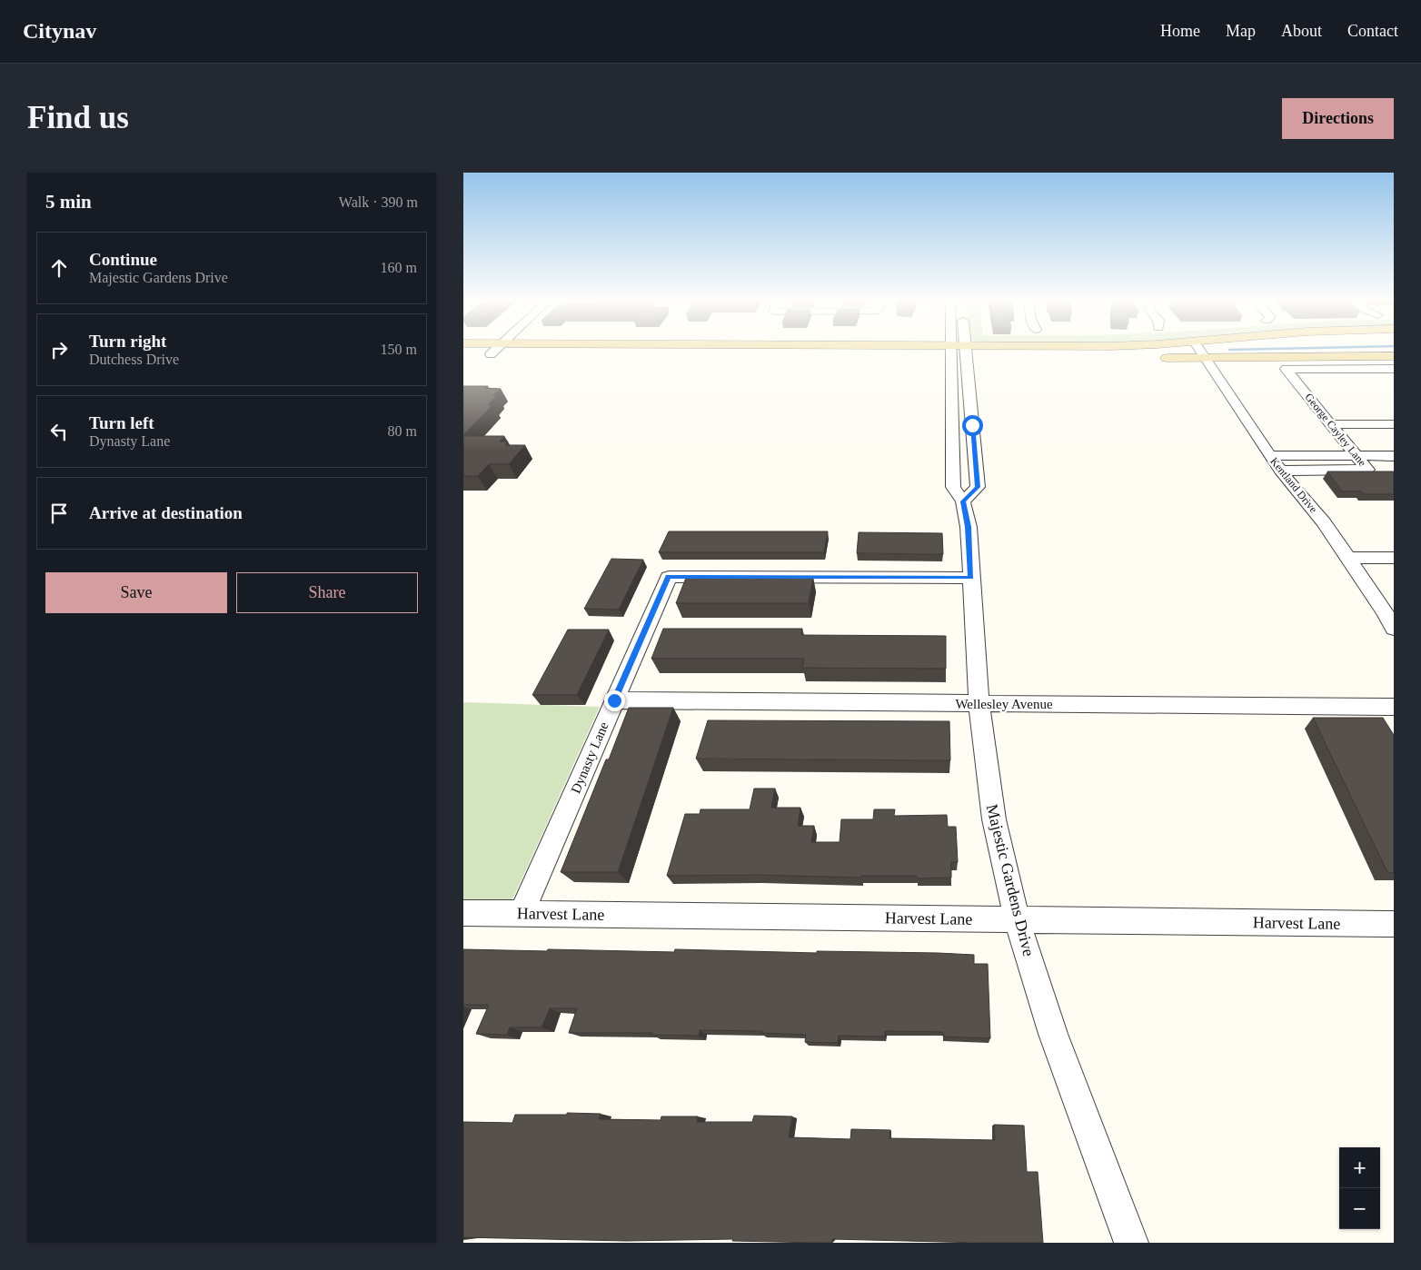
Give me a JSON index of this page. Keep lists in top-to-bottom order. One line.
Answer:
{"streets":{"street":["George Cayley Lane","Kentland Drive","Wellesley Avenue","Dynasty Lane","Majestic Gardens Drive","Harvest Lane"]},"crossings":[["Wellesley Avenue","Dynasty Lane"],["Wellesley Avenue","Majestic Gardens Drive"],["Dynasty Lane","Majestic Gardens Drive"],["Dynasty Lane","Harvest Lane"],["Majestic Gardens Drive","Harvest Lane"]],"page":{"header":"Citynav","nav":["Home","Map","About","Contact"],"buttons":["Directions",["Save","Share"]],"title":"Find us","heading":["5 min","Walk · 390 m"],"list":[["Continue","Majestic Gardens Drive","160 m"],["Turn right","Dutchess Drive","150 m"],["Turn left","Dynasty Lane","80 m"],"Arrive at destination"],"map_buttons":["+","−"]}}
